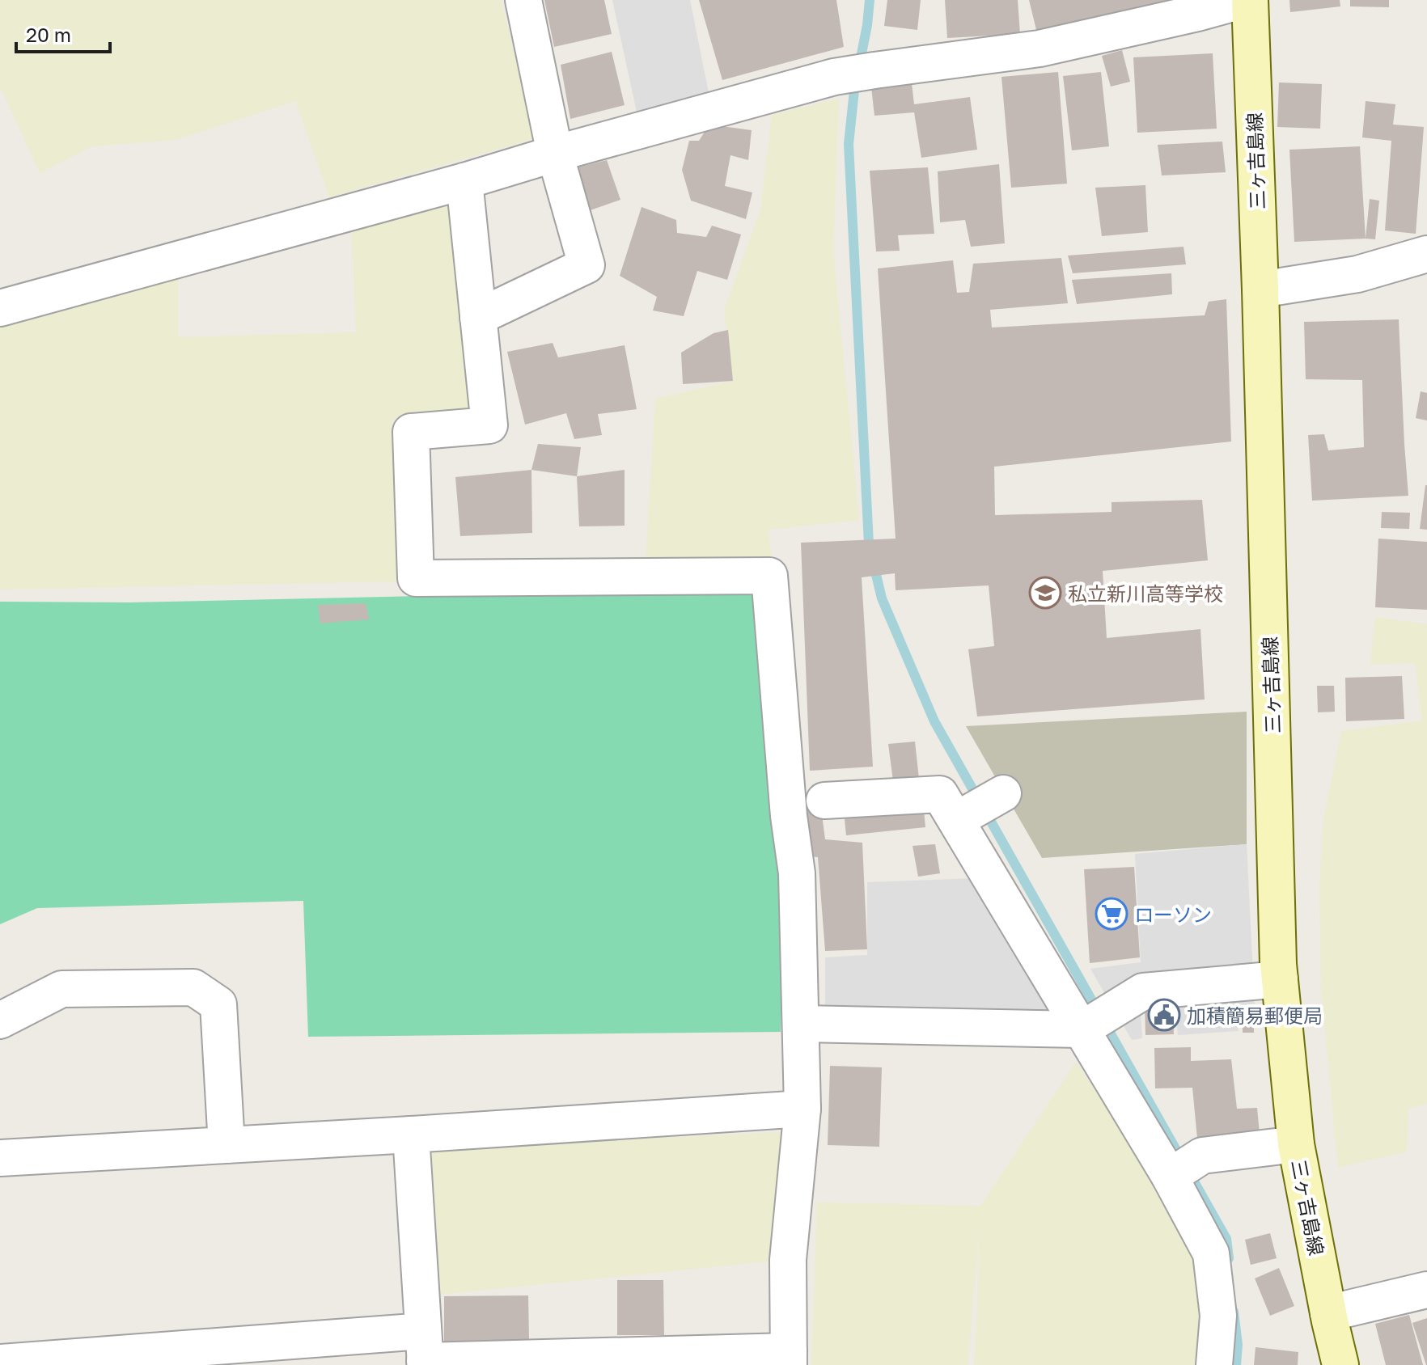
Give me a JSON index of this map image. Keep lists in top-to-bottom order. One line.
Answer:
{"streets":{"main road":["三ヶ吉島線"]},"places":{"school or university":["私立新川高等学校"],"supermarket":["ローソン"],"public building":["加積簡易郵便局"]},"scale_bar":"20 m"}
